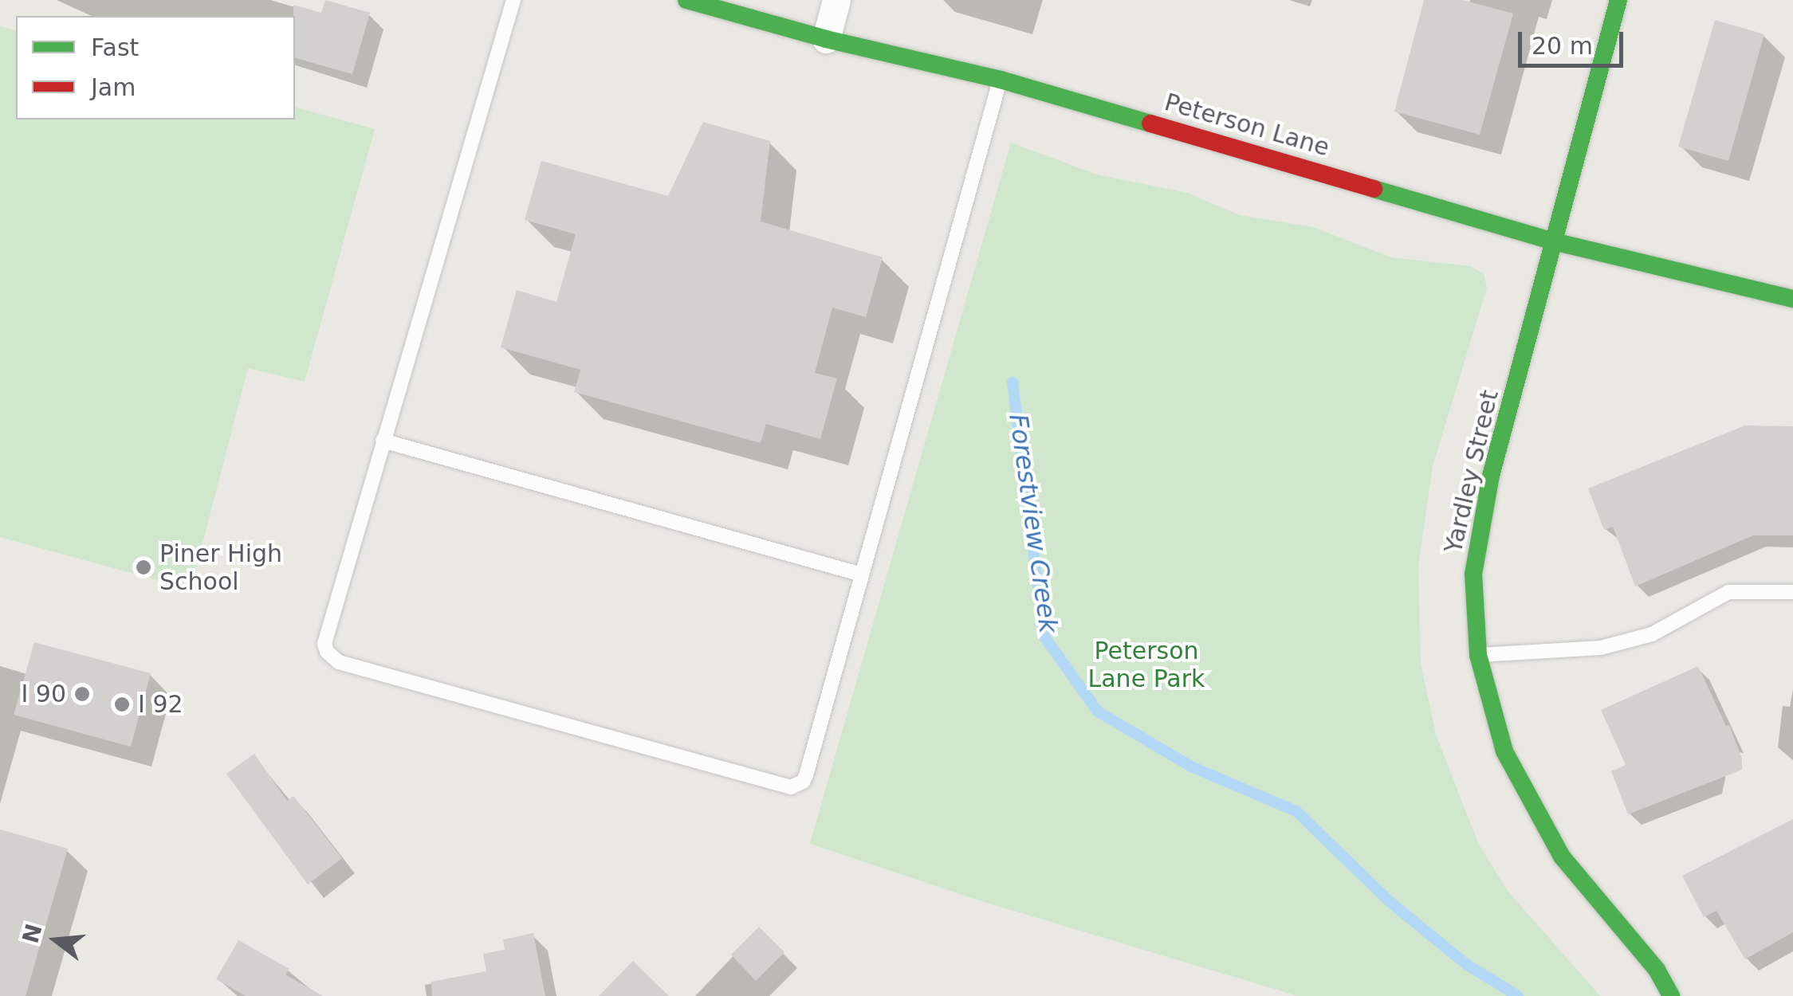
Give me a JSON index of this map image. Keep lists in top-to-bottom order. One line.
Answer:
{"streets":{"street":["Peterson Lane","Yardley Street"]},"crossings":[["Peterson Lane","Yardley Street"]],"water":["Forestview Creek"],"parks":["Peterson Lane Park"],"places":["Piner High School","I 90","I 92"],"legend":["Fast","Jam"],"scale_bar":"20 m","north":"left"}
